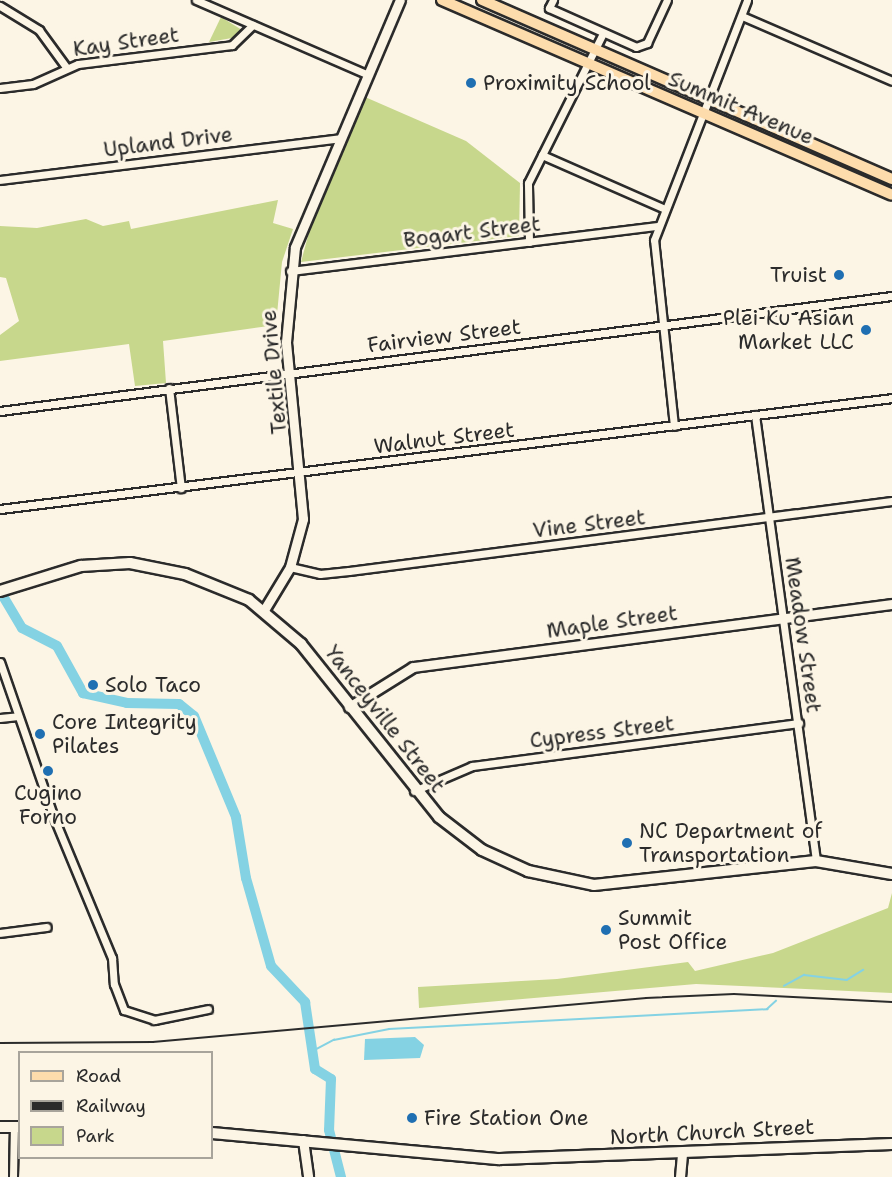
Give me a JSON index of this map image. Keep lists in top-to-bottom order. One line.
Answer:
{"streets":{"main road":["Summit Avenue","Yanceyville Street","North Church Street"],"street":["Kay Street","Upland Drive","Bogart Street","Fairview Street","Textile Drive","Walnut Street","Vine Street","Maple Street","Meadow Street","Cypress Street"]},"crossings":[["Upland Drive","Textile Drive"],["Bogart Street","Textile Drive"],["Fairview Street","Textile Drive"],["Textile Drive","Walnut Street"],["Textile Drive","Vine Street"],["Textile Drive","Yanceyville Street"],["Walnut Street","Meadow Street"],["Vine Street","Meadow Street"],["Maple Street","Meadow Street"],["Maple Street","Yanceyville Street"],["Meadow Street","Yanceyville Street"],["Meadow Street","Cypress Street"],["Yanceyville Street","Cypress Street"]],"places":["Proximity School","Truist","Plei Ku Asian Market LLC","Solo Taco","Core Integrity Pilates","Cugino Forno","NC Department of Transportation","Summit Post Office","Fire Station One"],"legend":["Road","Railway","Park"]}
